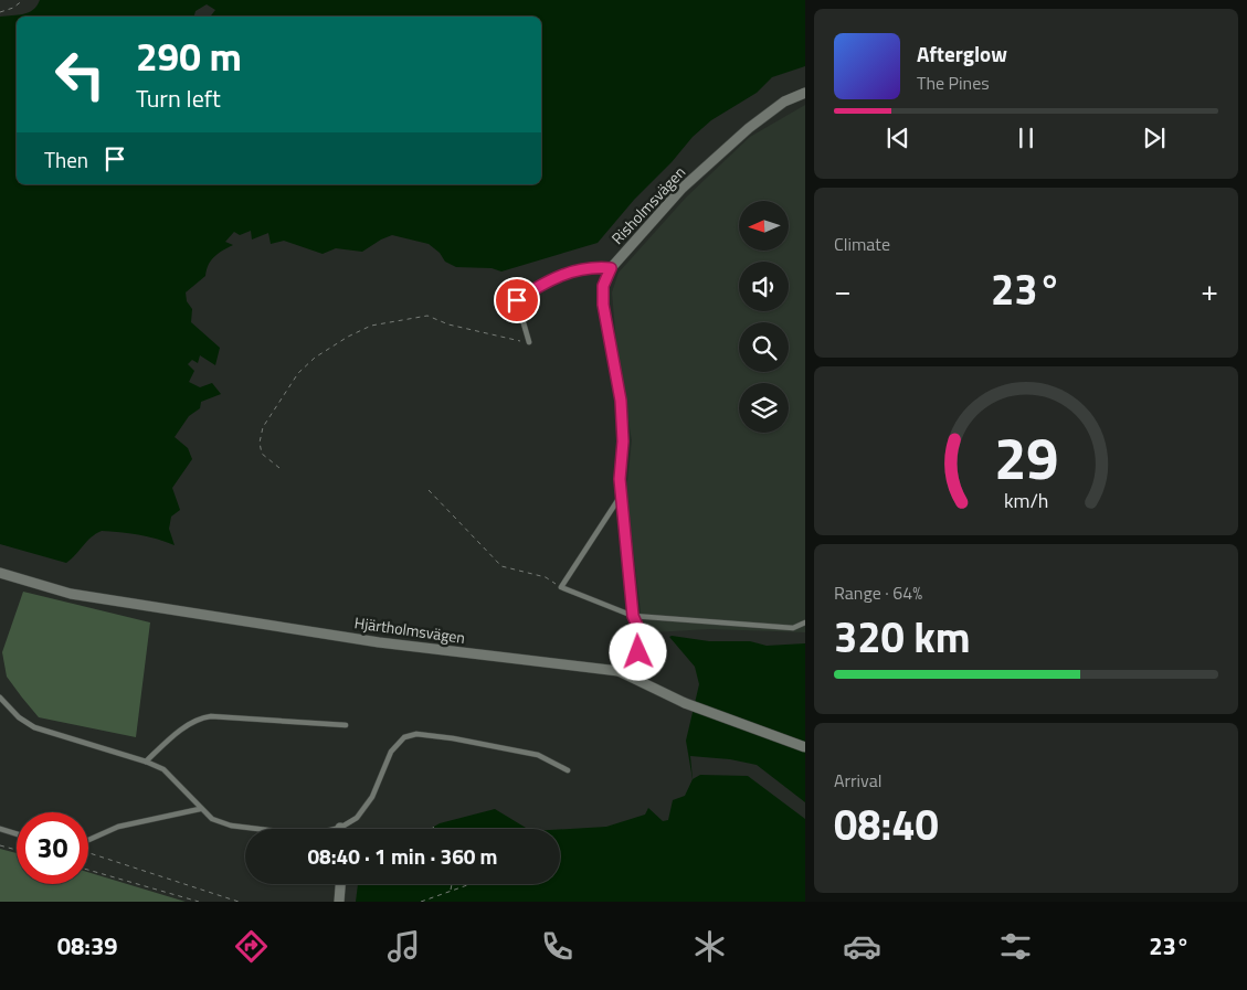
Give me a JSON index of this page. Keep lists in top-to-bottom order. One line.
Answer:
{"streets":{"street":["Risholmsvägen","Hjärtholmsvägen"]},"crossings":[["Risholmsvägen","Hjärtholmsvägen"]],"north":"left","page":{"turn":["290 m","Turn left"],"song":["Afterglow","The Pines"],"then":"Then","tile":["Climate",["Range · 64%","320 km"],["Arrival","08:40"]],"heat":["−","23°","+"],"limit":"30","trip":"08:40 · 1 min · 360 m","tabs":["08:39","23°"],"gauge":["29","km/h"]}}
